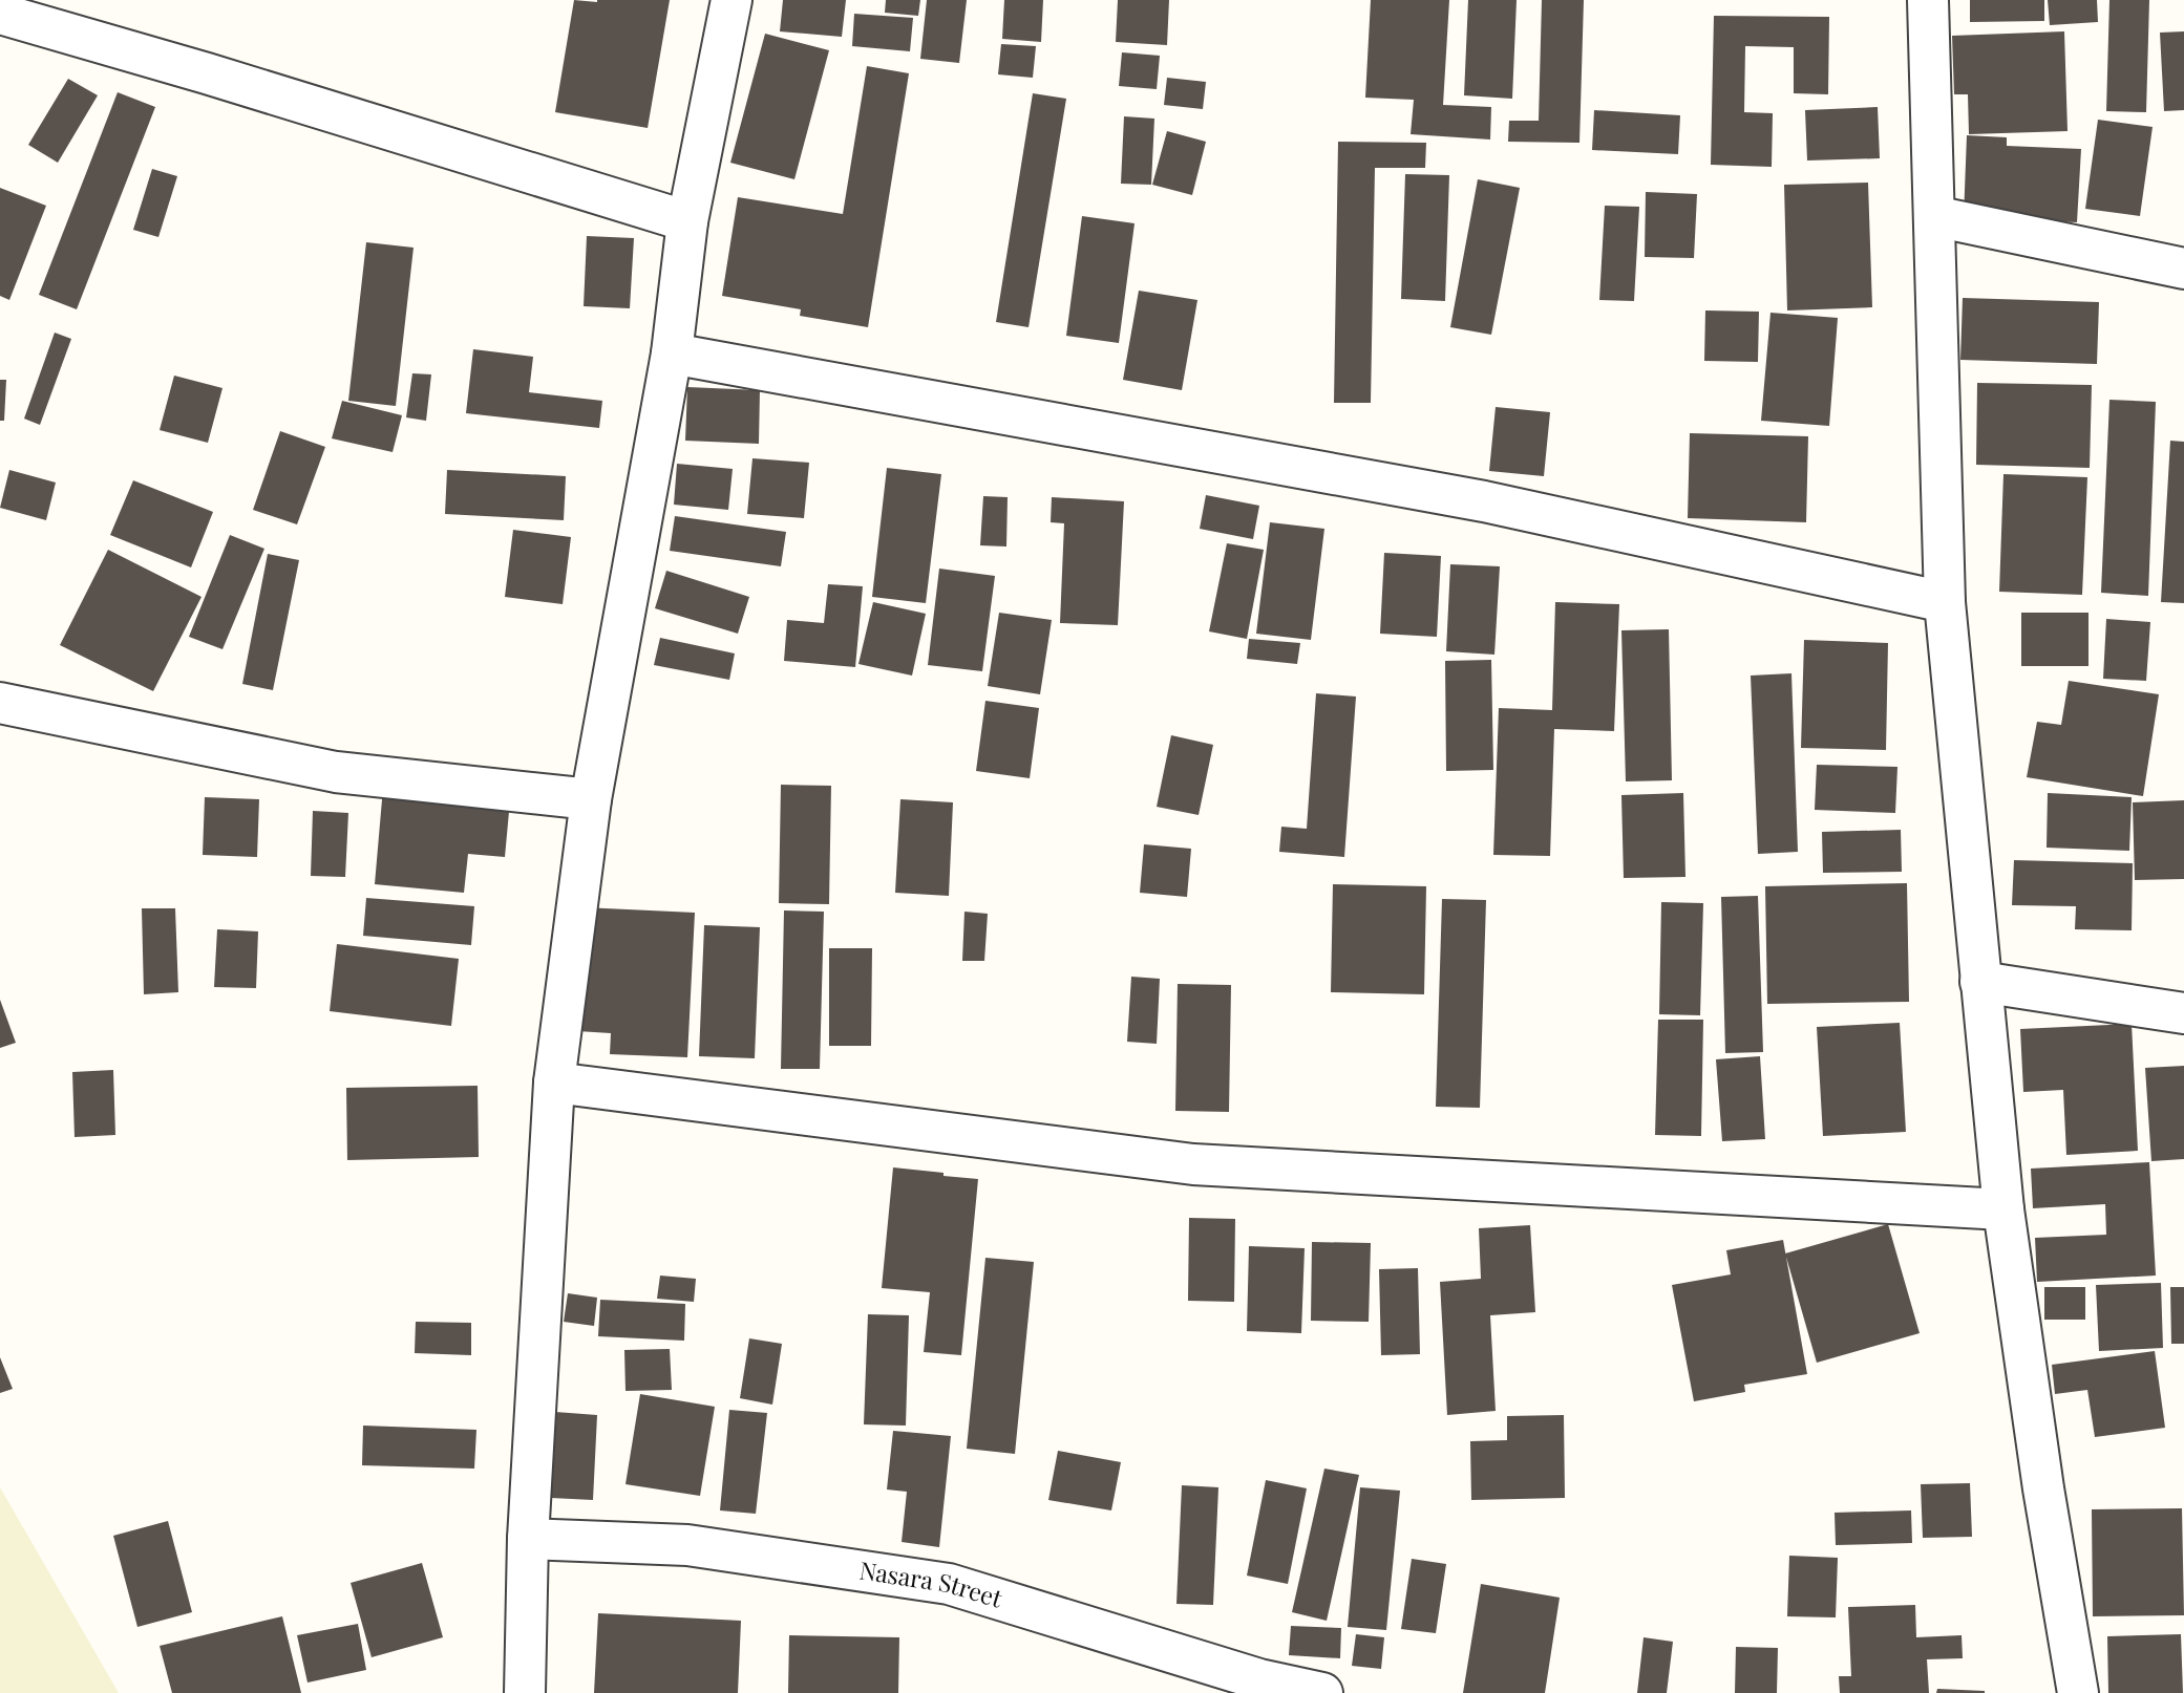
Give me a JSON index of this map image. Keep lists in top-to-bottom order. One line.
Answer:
{"streets":{"street":["Nasara Street"]}}
